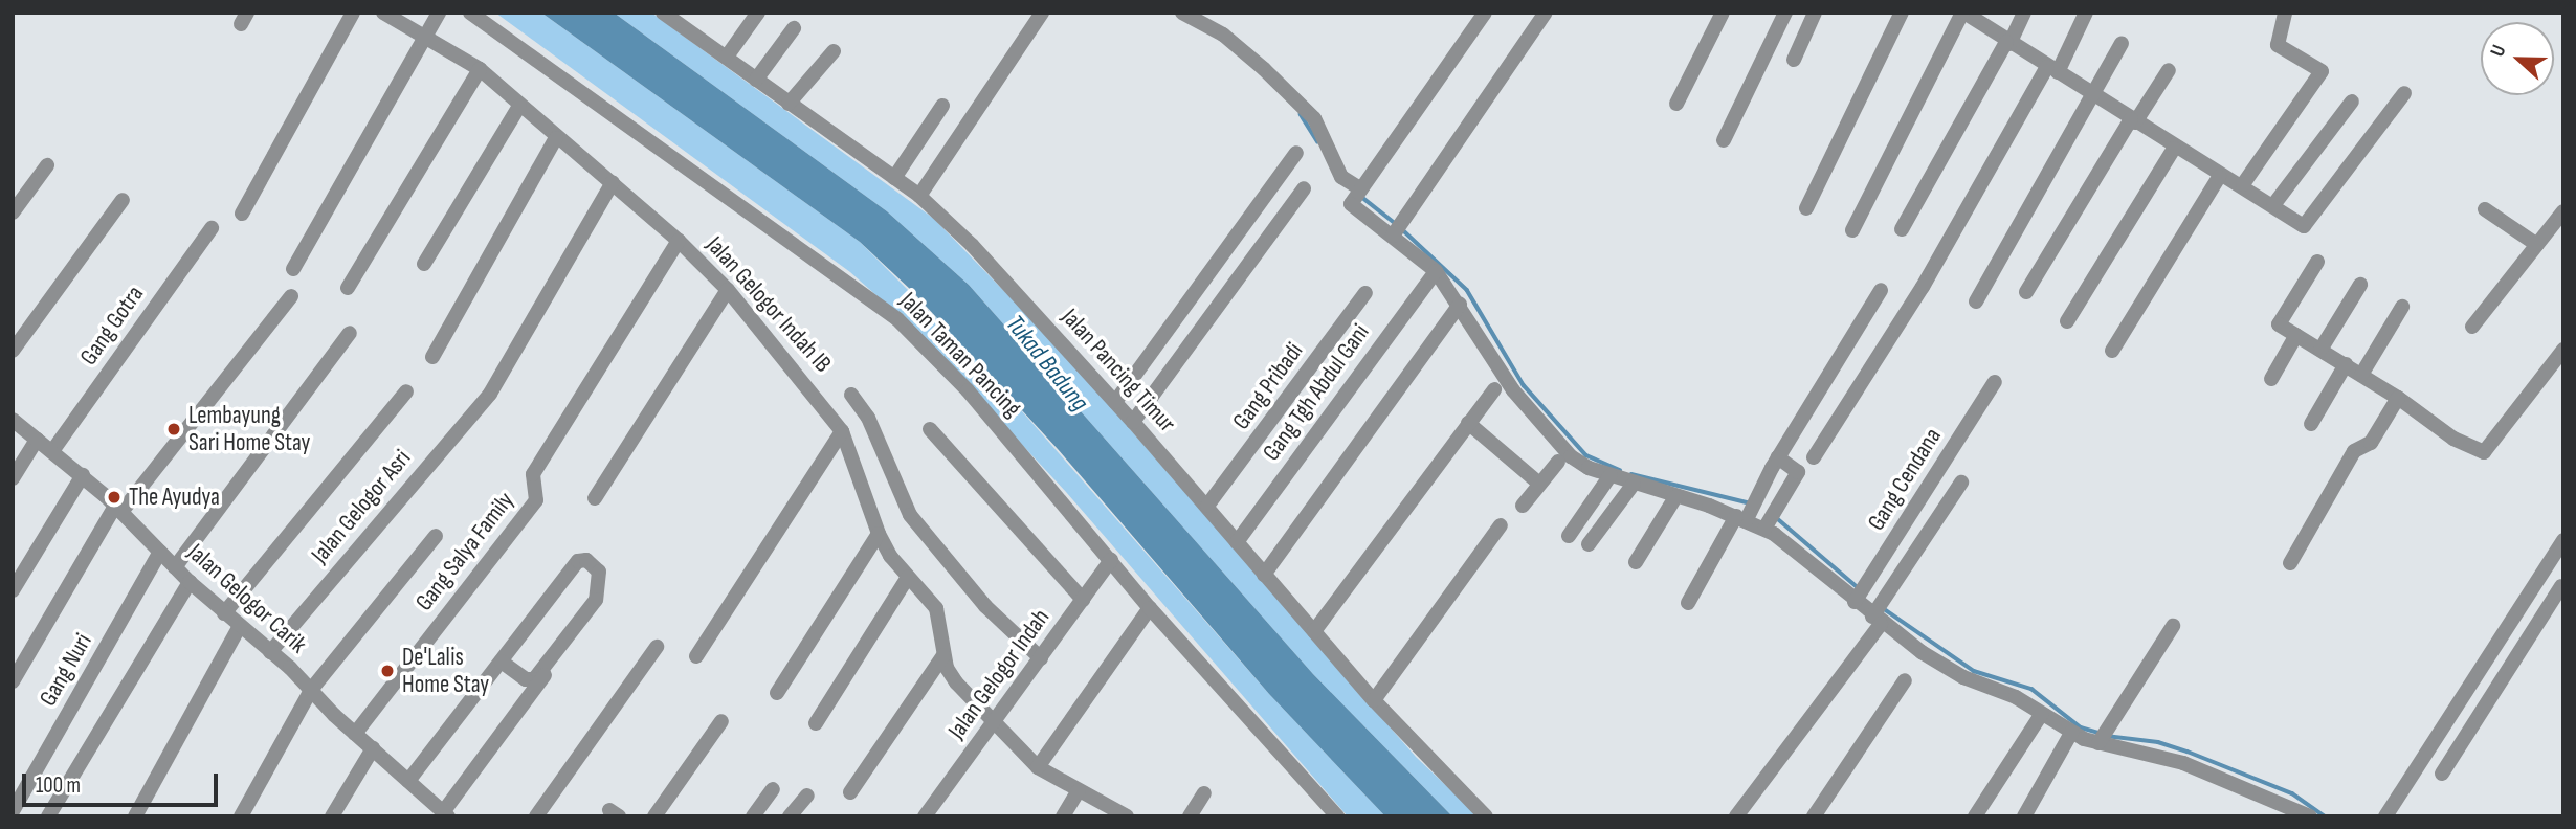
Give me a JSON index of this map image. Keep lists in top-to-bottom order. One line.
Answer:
{"streets":{"street":["Jalan Gelogor Indah IB","Gang Gotra","Jalan Taman Pancing","Jalan Pancing Timur","Gang Pribadi","Gang Tgh Abdul Gani","Gang Cendana","Jalan Gelogor Asri","Gang Salya Family","Jalan Gelogor Carik","Gang Nuri","Jalan Gelogor Indah"]},"crossings":[["Jalan Gelogor Indah IB","Jalan Gelogor Asri"],["Jalan Gelogor Indah IB","Gang Salya Family"],["Jalan Gelogor Indah IB","Jalan Gelogor Indah"],["Gang Gotra","Jalan Gelogor Carik"],["Jalan Taman Pancing","Jalan Gelogor Indah"],["Jalan Pancing Timur","Gang Pribadi"],["Jalan Pancing Timur","Gang Tgh Abdul Gani"],["Jalan Gelogor Asri","Jalan Gelogor Carik"],["Gang Salya Family","Jalan Gelogor Carik"],["Jalan Gelogor Carik","Gang Nuri"]],"water":["Tukad Badung"],"places":["Lembayung Sari Home Stay","The Ayudya","De'Lalis Home Stay"],"scale_bar":"100 m","north":"left"}
